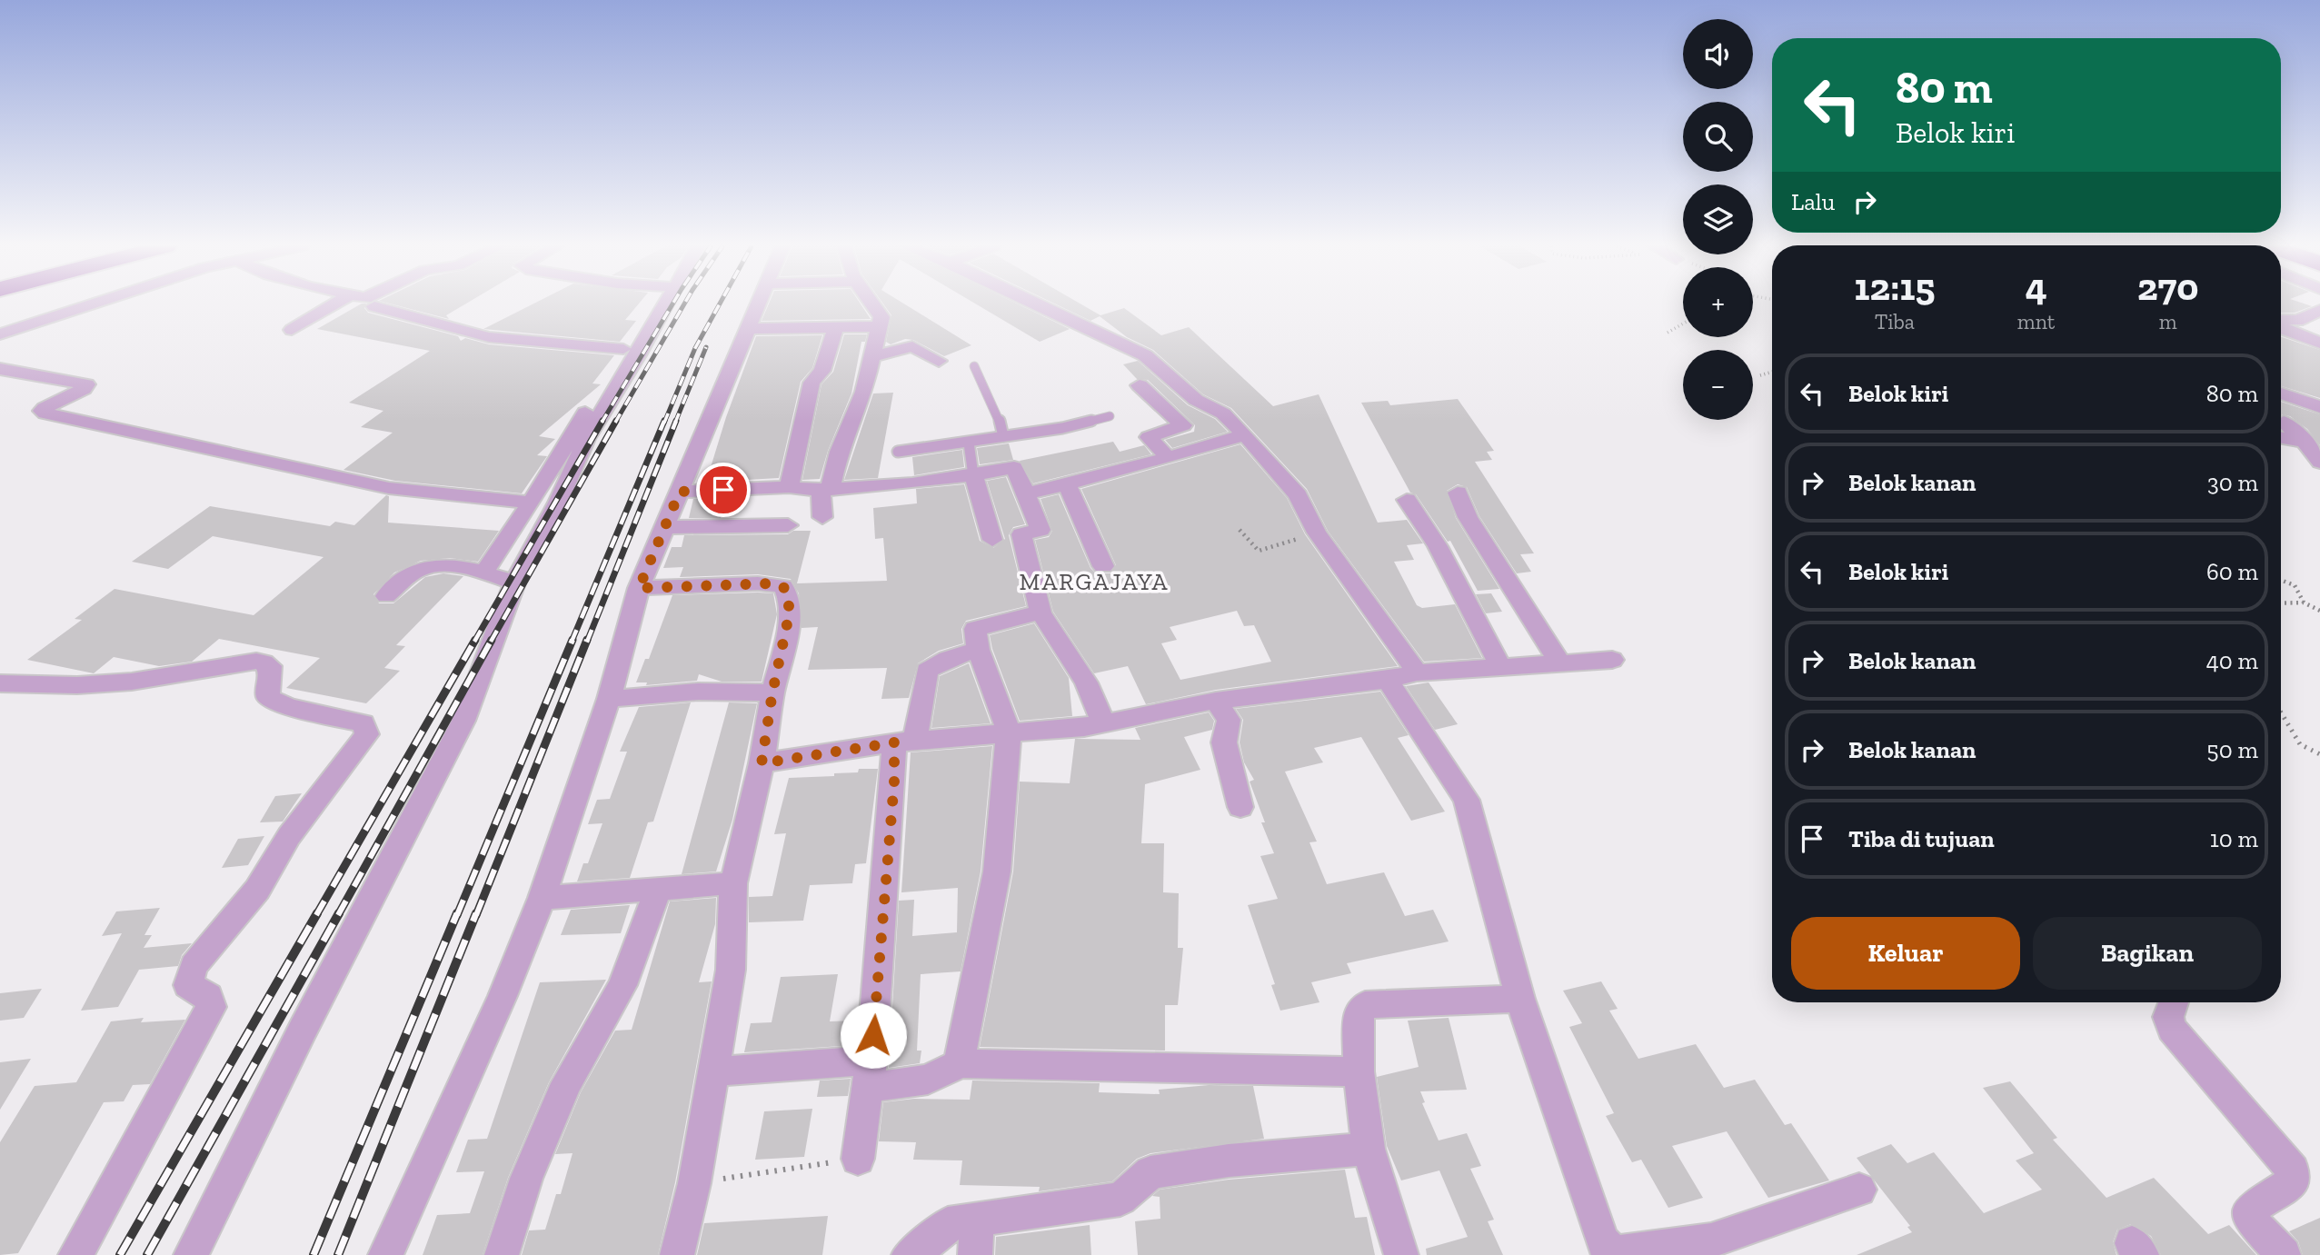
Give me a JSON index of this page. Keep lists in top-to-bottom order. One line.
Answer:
{"districts":["MARGAJAYA"],"page":{"map_buttons":["+","−"],"turn":["80 m","Belok kiri"],"then":"Lalu","eta":["12:15","Tiba","4","mnt","270","m"],"list":[{"name":"Belok kiri","value":"80 m"},{"name":"Belok kanan","value":"30 m"},{"name":"Belok kiri","value":"60 m"},{"name":"Belok kanan","value":"40 m"},{"name":"Belok kanan","value":"50 m"},{"name":"Tiba di tujuan","value":"10 m"}],"buttons":["Keluar","Bagikan"]}}
